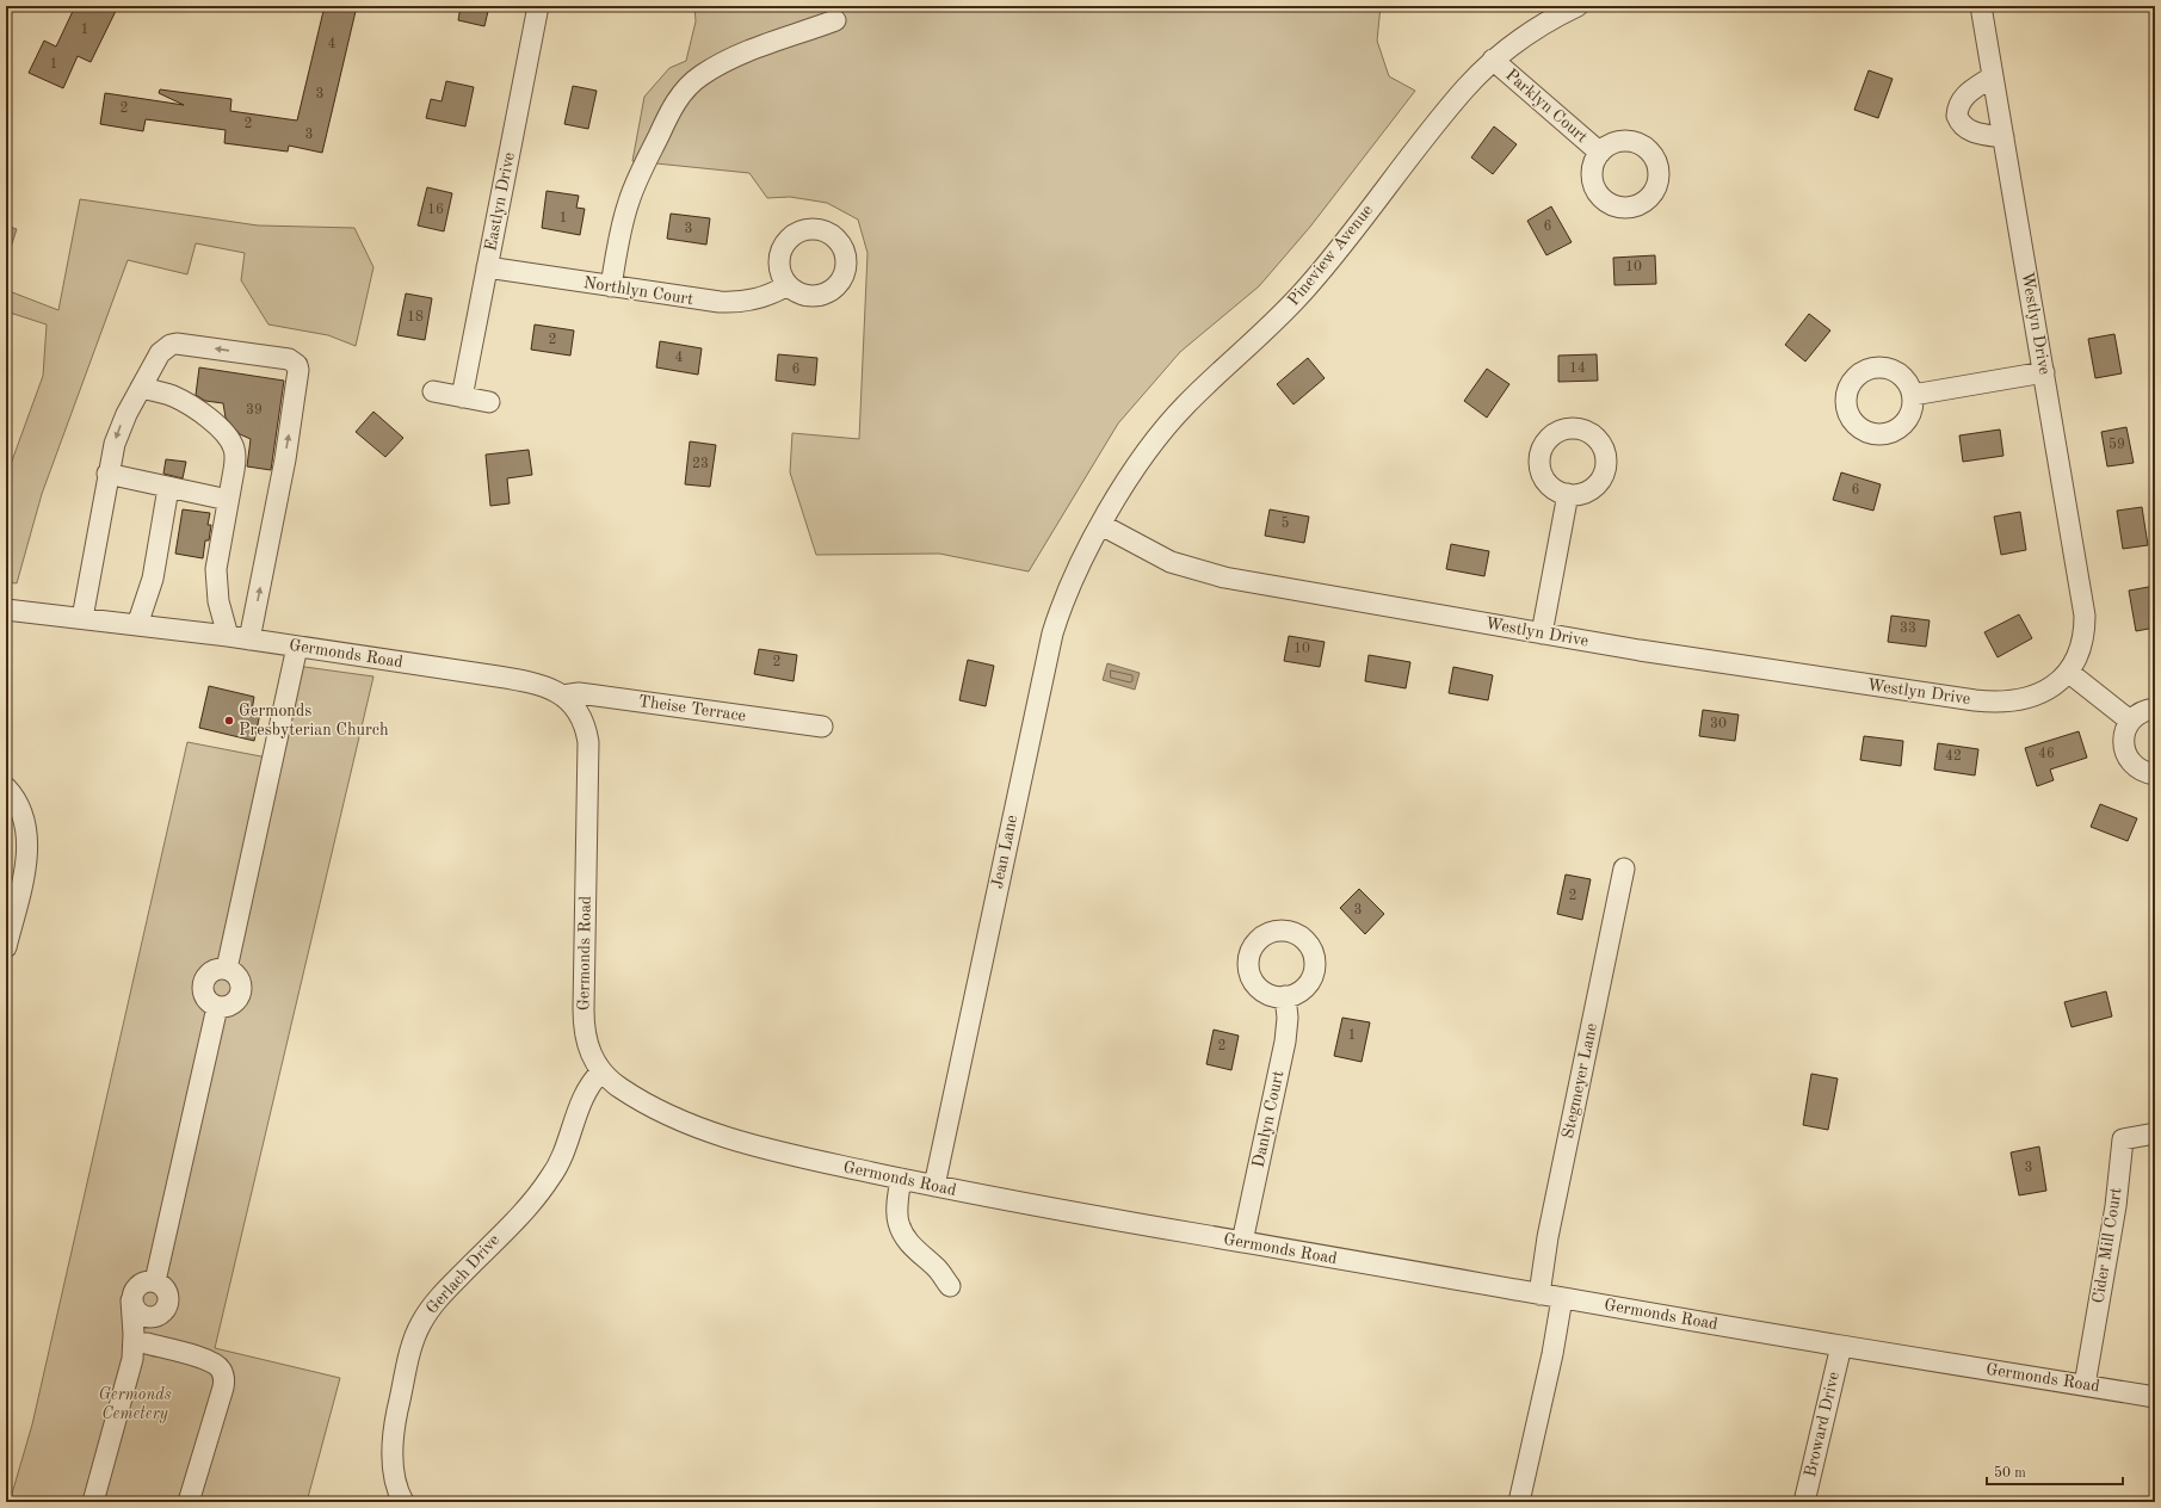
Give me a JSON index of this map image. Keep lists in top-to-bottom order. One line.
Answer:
{"streets":{"street":["Parklyn Court","Eastlyn Drive","Pineview Avenue","Northlyn Court","Westlyn Drive","Germonds Road","Theise Terrace","Jean Lane","Stegmeyer Lane","Danlyn Court","Cider Mill Court","Gerlach Drive","Broward Drive"]},"crossings":[["Parklyn Court","Pineview Avenue"],["Eastlyn Drive","Northlyn Court"],["Pineview Avenue","Westlyn Drive"],["Pineview Avenue","Jean Lane"],["Westlyn Drive","Jean Lane"],["Germonds Road","Theise Terrace"],["Germonds Road","Jean Lane"],["Germonds Road","Stegmeyer Lane"],["Germonds Road","Danlyn Court"],["Germonds Road","Cider Mill Court"],["Germonds Road","Gerlach Drive"],["Germonds Road","Broward Drive"]],"parks":["Germonds Cemetery"],"places":["Germonds Presbyterian Church"],"house_numbers":["1","4","1","3","2","2","3","16","1","6","3","10","18","2","4","14","6","39","59","23","6","5","33","10","2","30","46","42","2","3","1","2","3"],"scale_bar":"50 m"}
